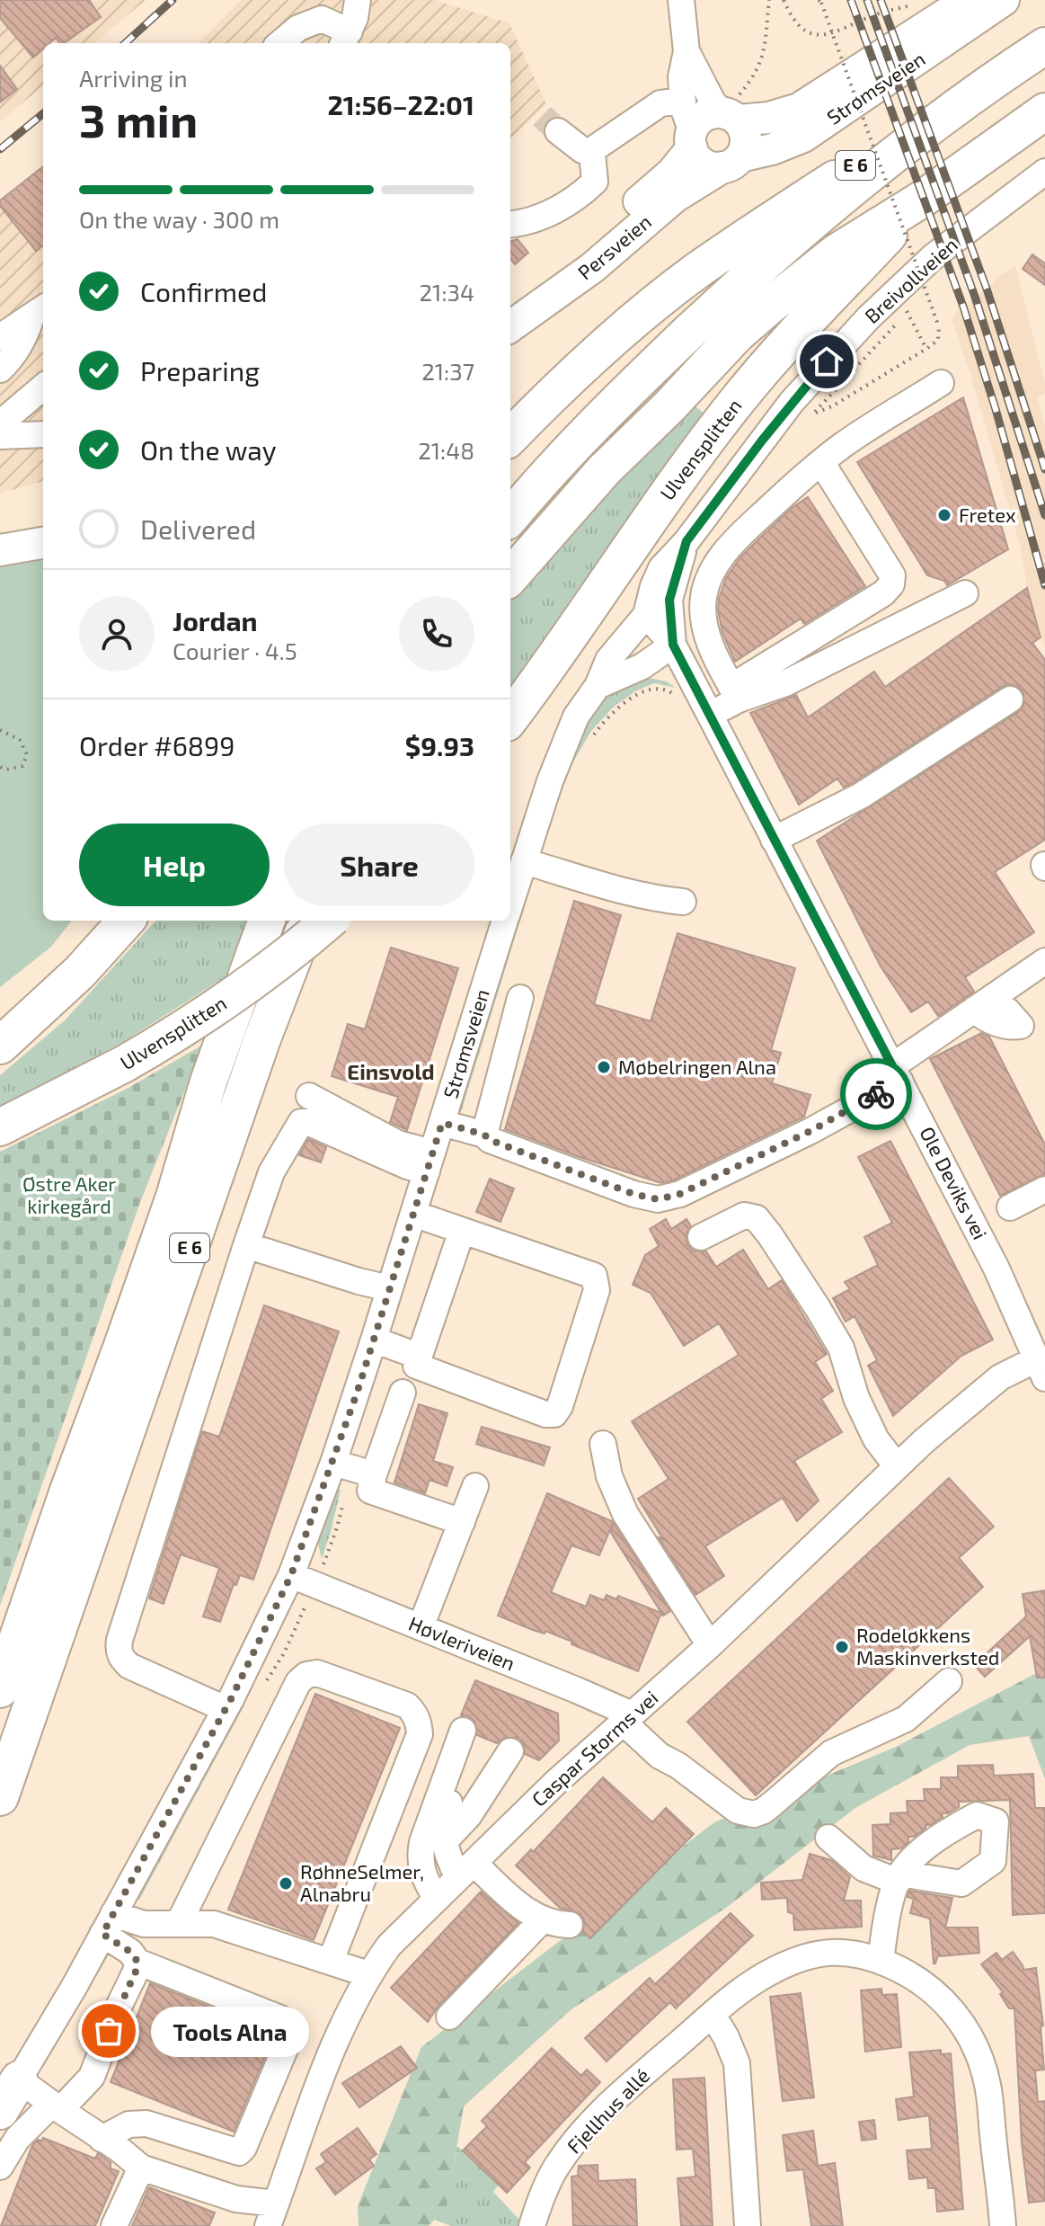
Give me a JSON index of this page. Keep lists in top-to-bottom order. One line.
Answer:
{"streets":{"highway":["E 6","Ulvensplitten"],"main road":["Strømsveien","Persveien"],"street":["Breivollveien","Ole Deviks vei","Høvleriveien","Caspar Storms vei","Fjellhus allé"]},"crossings":[["Strømsveien","Persveien"],["Strømsveien","Breivollveien"],["Strømsveien","Ole Deviks vei"],["Strømsveien","Høvleriveien"],["Breivollveien","Ole Deviks vei"],["Ole Deviks vei","Caspar Storms vei"],["Høvleriveien","Caspar Storms vei"]],"districts":["Einsvold"],"parks":["Østre Aker kirkegård"],"places":["Fretex","Møbelringen Alna","Rodeløkkens Maskinverksted","RøhneSelmer, Alnabru","Tools Alna"],"page":{"heading":["3 min","Arriving in","21:56–22:01"],"panel":["Jordan","Courier · 4.5","Order #6899","$9.93"],"bar":"On the way · 300 m","list":[["Confirmed","21:34"],["Preparing","21:37"],["On the way","21:48"],"Delivered"],"buttons":["Help","Share"],"bubble":"Tools Alna"}}
